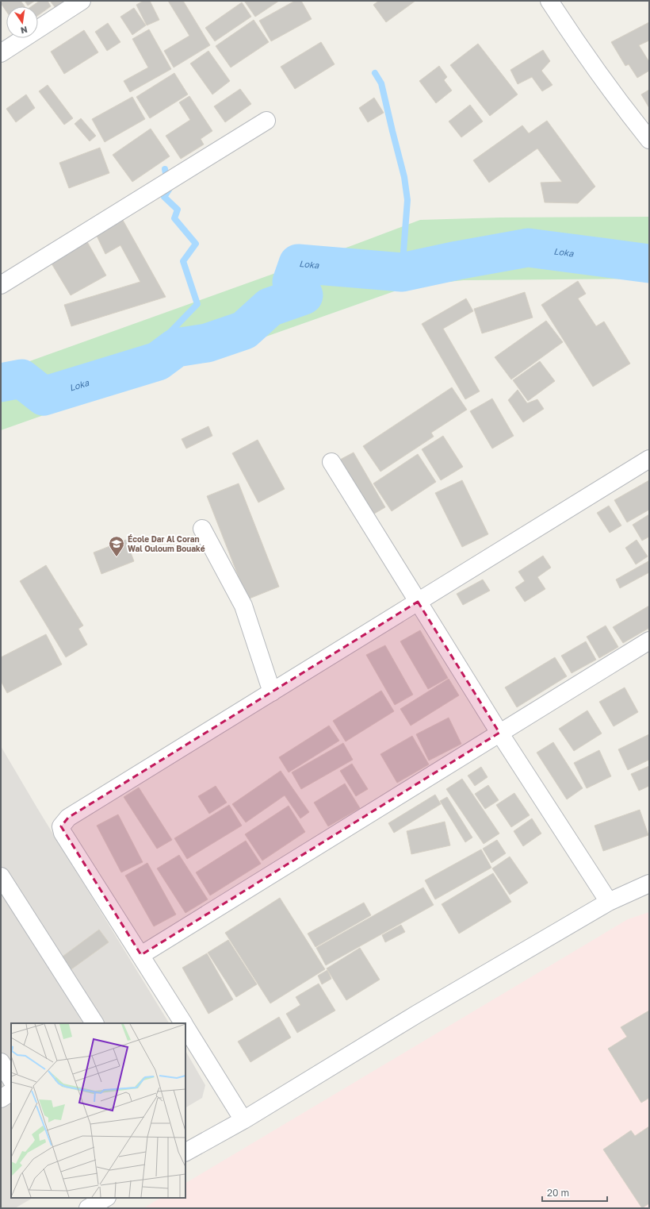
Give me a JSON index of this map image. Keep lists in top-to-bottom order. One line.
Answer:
{"water":["Loka"],"places":{"school or university":["École Dar Al Coran Wal Ouloum Bouaké"]},"scale_bar":"20 m","north":"bottom"}
